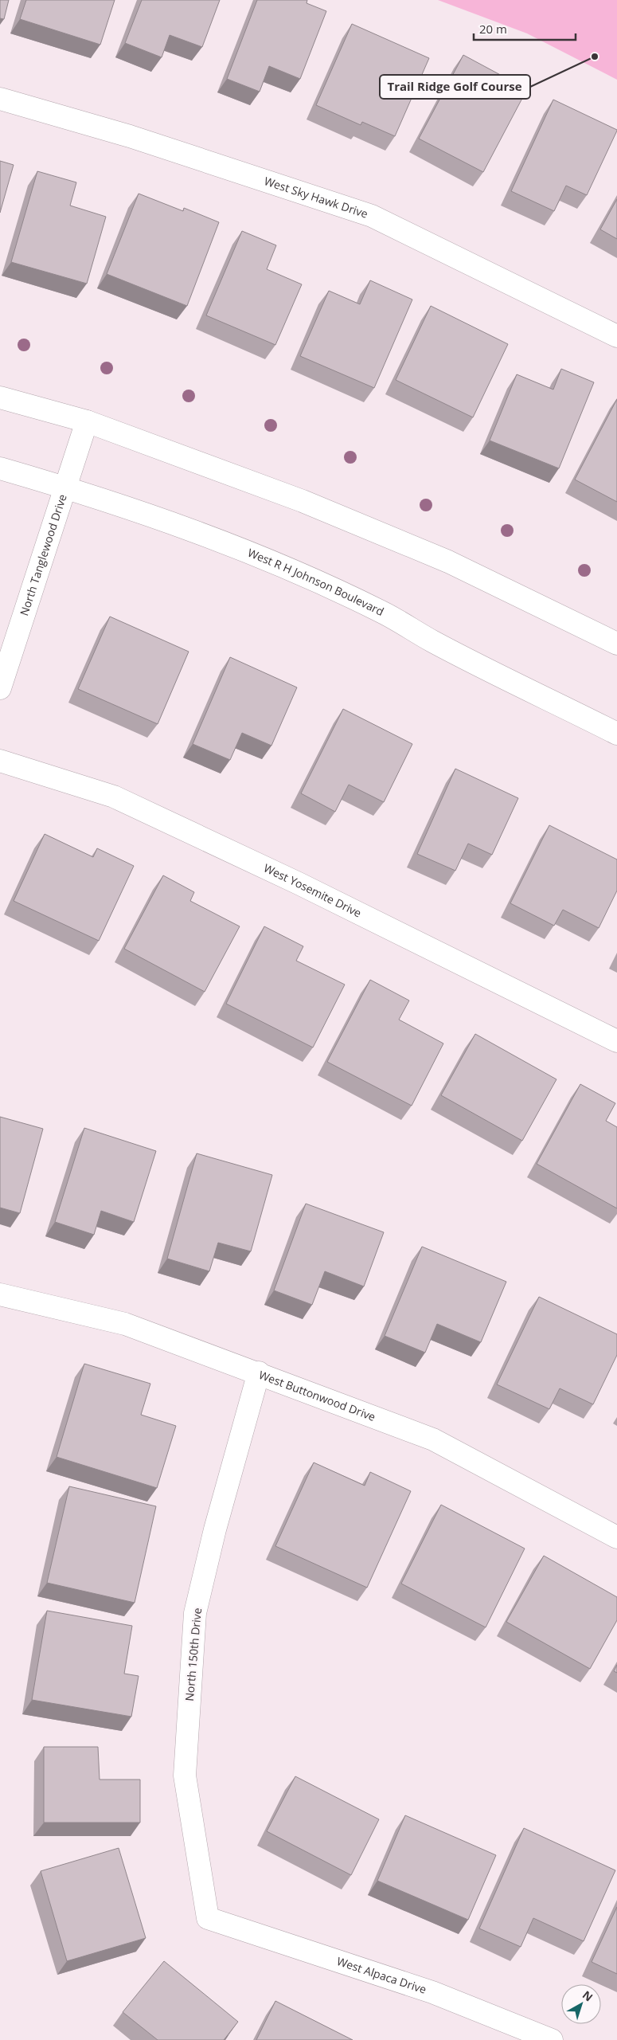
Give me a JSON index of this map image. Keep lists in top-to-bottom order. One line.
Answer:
{"streets":{"street":["West Sky Hawk Drive","North Tanglewood Drive","West R H Johnson Boulevard","West Yosemite Drive","West Buttonwood Drive","North 150th Drive","West Alpaca Drive"]},"crossings":[["North Tanglewood Drive","West R H Johnson Boulevard"],["West Buttonwood Drive","North 150th Drive"],["North 150th Drive","West Alpaca Drive"]],"places":["Trail Ridge Golf Course"],"scale_bar":"20 m","north":"top right"}
